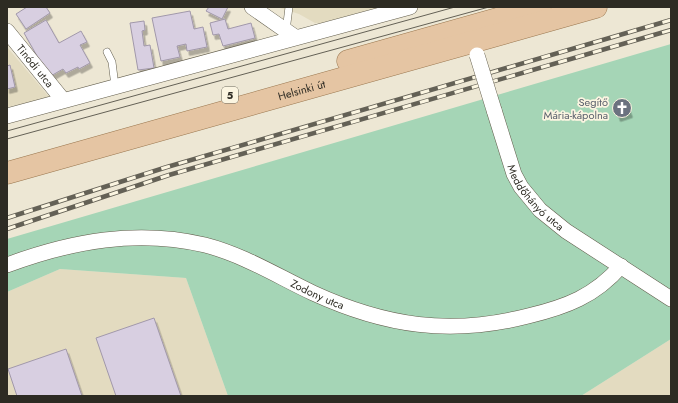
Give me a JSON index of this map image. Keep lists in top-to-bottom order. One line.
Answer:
{"streets":{"main road":["Helsinki út","5"],"street":["Tinódi utca","Meddőhányó utca","Zodony utca"]},"crossings":[["Helsinki út","Meddőhányó utca"],["Meddőhányó utca","Zodony utca"]],"places":{"church":["Segítő Mária-kápolna"]}}
